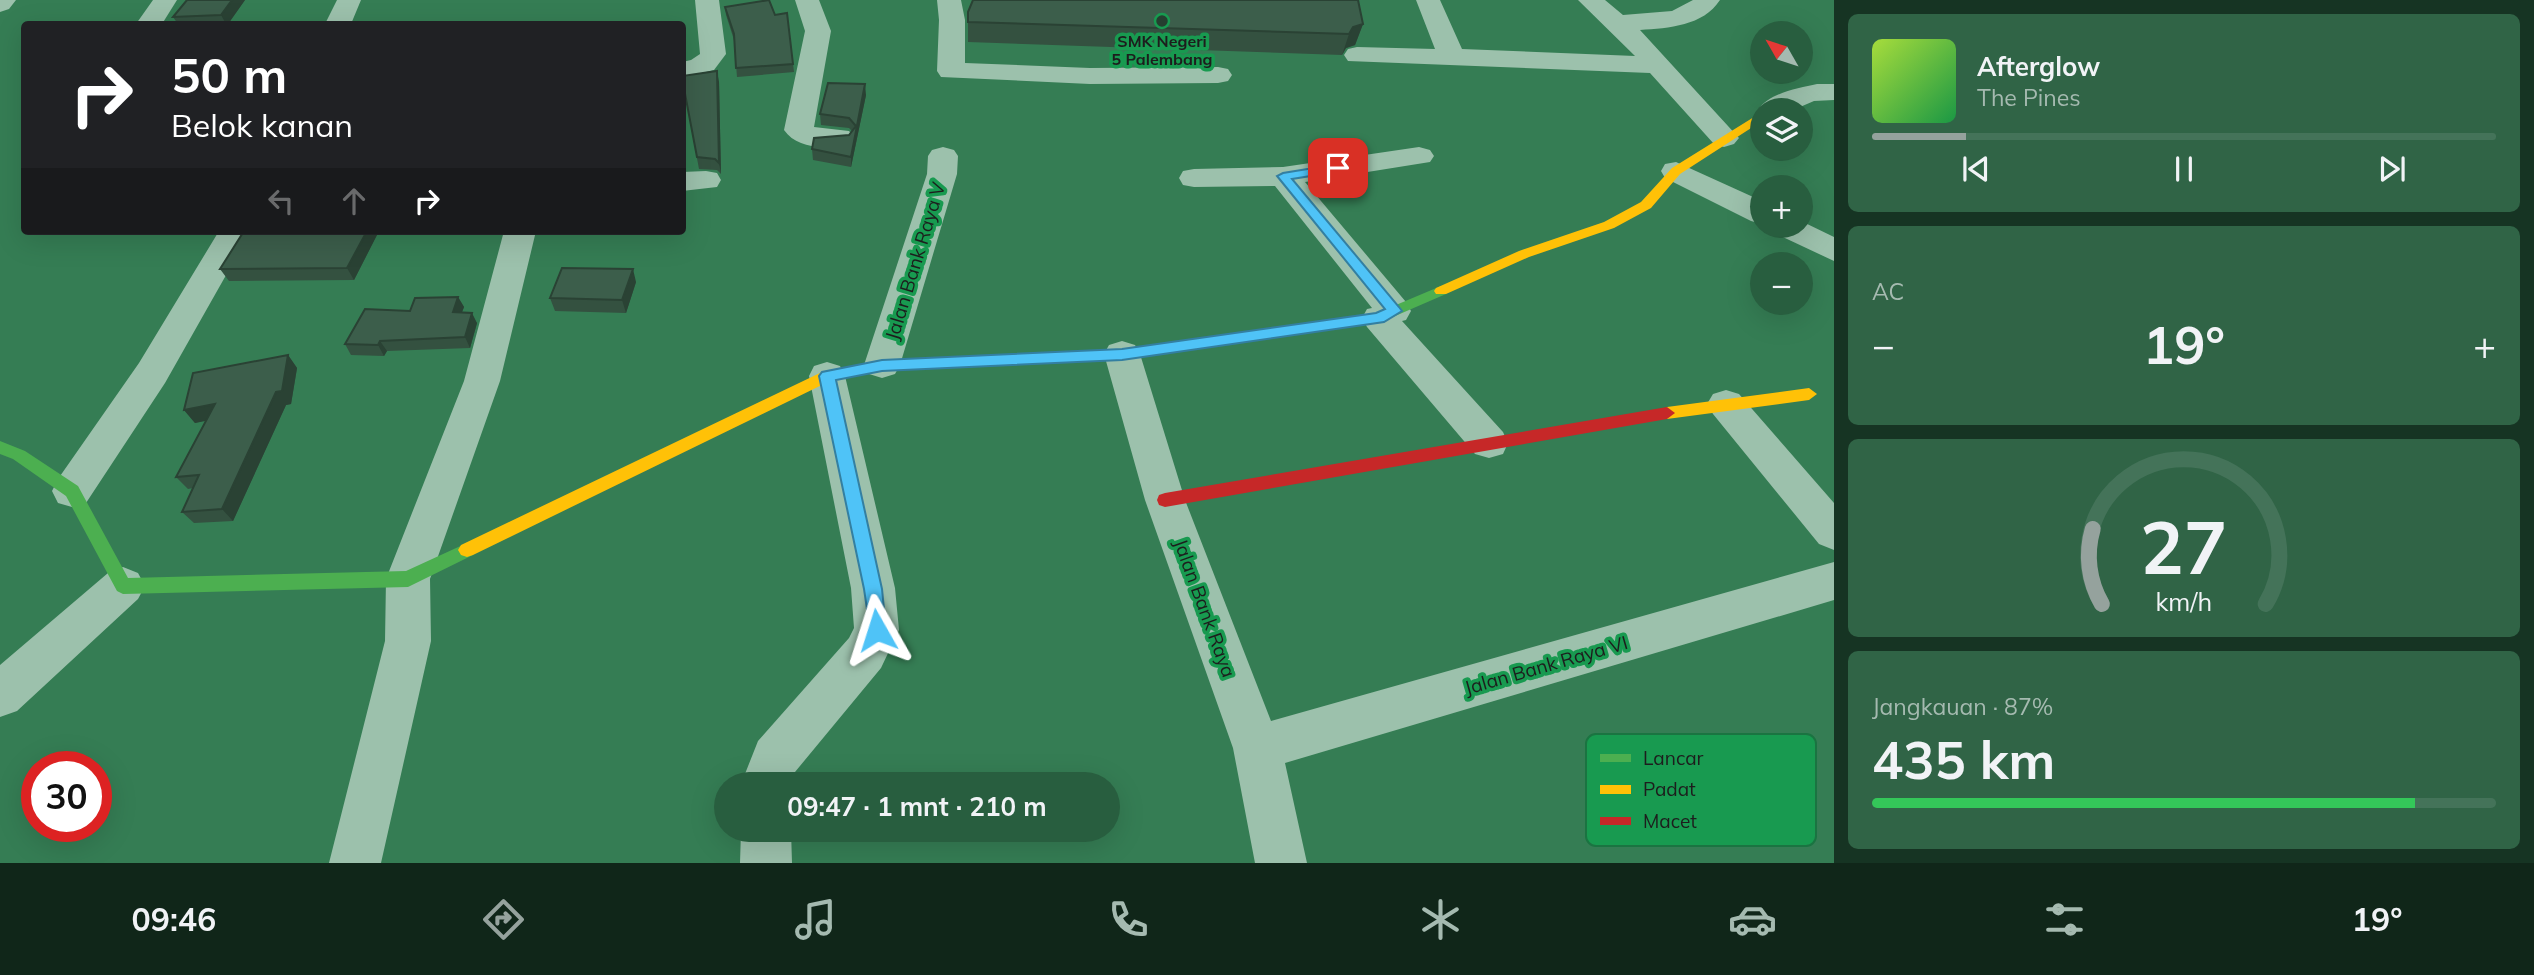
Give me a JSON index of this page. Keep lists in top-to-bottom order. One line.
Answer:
{"streets":{"street":["Jalan Bank Raya V","Jalan Bank Raya","Jalan Bank Raya VI"]},"crossings":[["Jalan Bank Raya","Jalan Bank Raya VI"]],"places":["SMK Negeri 5 Palembang"],"legend":["Lancar","Padat","Macet"],"north":"top left","page":{"map_buttons":["+","−"],"turn":["50 m","Belok kanan"],"song":["Afterglow","The Pines"],"tile":["AC",["Jangkauan · 87%","435 km"]],"heat":["−","19°","+"],"limit":"30","trip":"09:47 · 1 mnt · 210 m","tabs":["09:46","19°"],"gauge":["27","km/h"]}}
